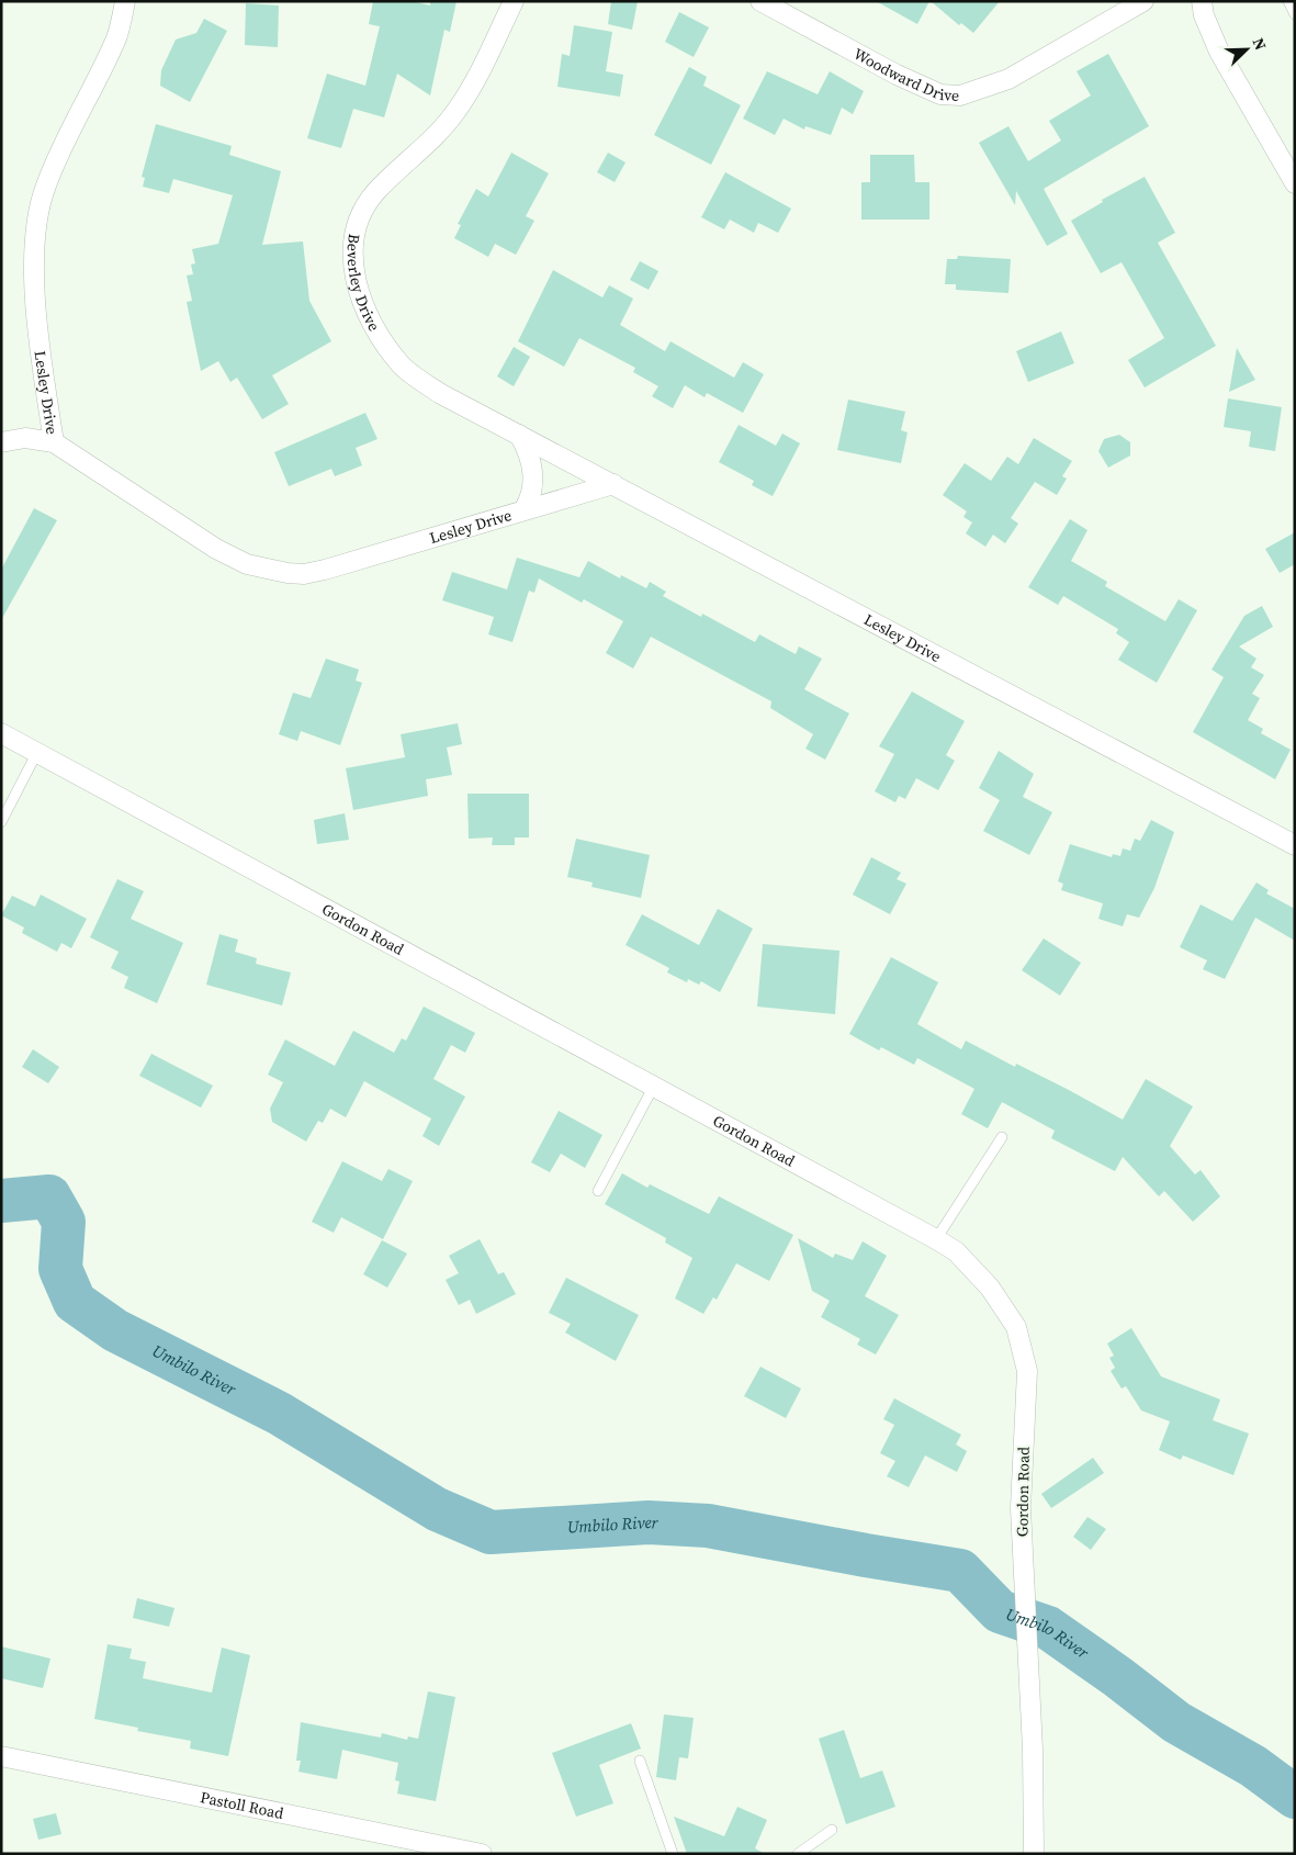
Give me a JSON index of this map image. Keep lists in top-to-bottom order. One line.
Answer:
{"streets":{"street":["Woodward Drive","Beverley Drive","Lesley Drive","Gordon Road","Pastoll Road"]},"crossings":[["Beverley Drive","Lesley Drive"]],"water":["Umbilo River"],"north":"top right"}
